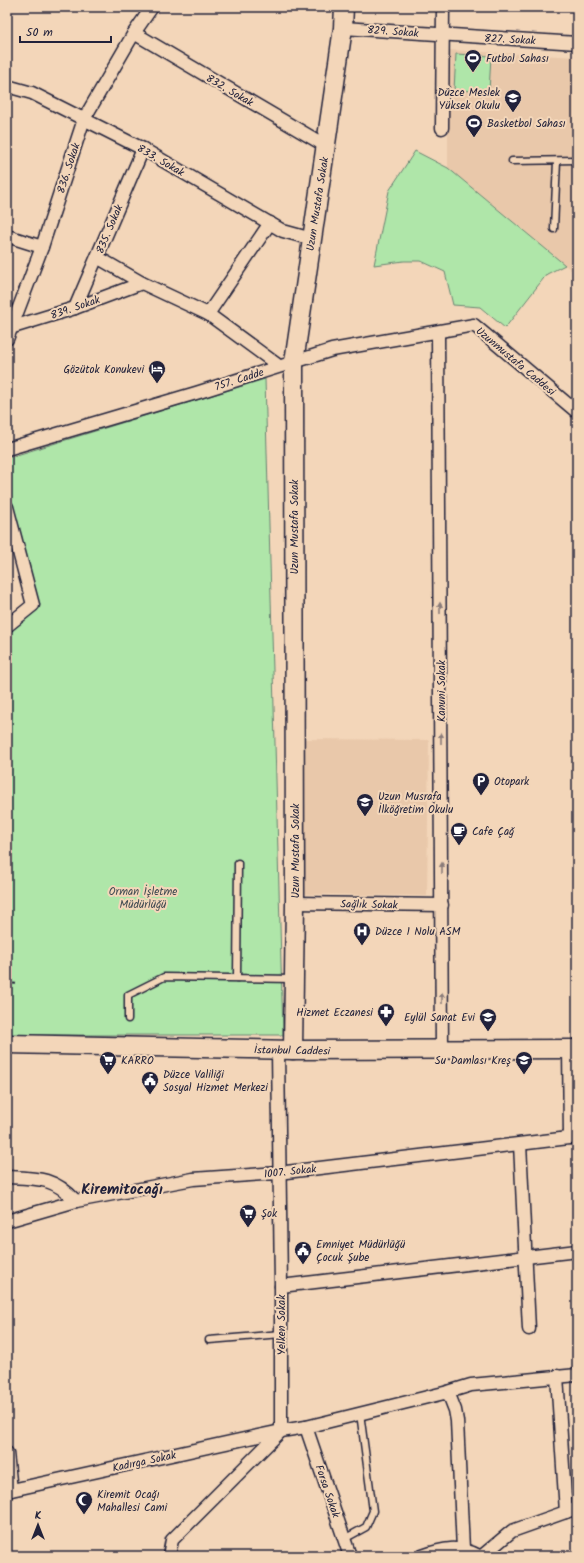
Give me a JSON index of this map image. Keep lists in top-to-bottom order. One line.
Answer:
{"streets":{"street":["829. Sokak","827. Sokak","832. Sokak","833. Sokak","836. Sokak","Uzun Mustafa Sokak","835. Sokak","839. Sokak","Uzunmustafa Caddesi","757. Cadde","Kanuni Sokak","Sağlık Sokak","İstanbul Caddesi","1007. Sokak","Yelken Sokak","Kadırga Sokak","Forsa Sokak"]},"crossings":[["829. Sokak","827. Sokak"],["829. Sokak","Uzun Mustafa Sokak"],["832. Sokak","836. Sokak"],["832. Sokak","Uzun Mustafa Sokak"],["833. Sokak","836. Sokak"],["833. Sokak","Uzun Mustafa Sokak"],["833. Sokak","835. Sokak"],["836. Sokak","839. Sokak"],["Uzun Mustafa Sokak","757. Cadde"],["Uzun Mustafa Sokak","Sağlık Sokak"],["Uzun Mustafa Sokak","İstanbul Caddesi"],["Uzun Mustafa Sokak","Yelken Sokak"],["835. Sokak","839. Sokak"],["Uzunmustafa Caddesi","757. Cadde"],["757. Cadde","Kanuni Sokak"],["Kanuni Sokak","Sağlık Sokak"],["Kanuni Sokak","İstanbul Caddesi"],["İstanbul Caddesi","Yelken Sokak"],["1007. Sokak","Yelken Sokak"],["Yelken Sokak","Kadırga Sokak"],["Kadırga Sokak","Forsa Sokak"]],"one_way":["Kanuni Sokak"],"districts":["Kiremitocağı"],"parks":["Orman İşletme Müdürlüğü"],"places":{"sports":["Futbol Sahası","Basketbol Sahası"],"school or university":["Düzce Meslek Yüksek Okulu","Uzun Musrafa İlköğretim Okulu","Eylül Sanat Evi","Su Damlası Kreş"],"hotel":["Gözütok Konukevi"],"parking":["Otopark"],"cafe":["Cafe Çağ"],"hospital":["Düzce 1 Nolu ASM"],"pharmacy":["Hizmet Eczanesi"],"supermarket":["KARRO","Şok"],"public building":["Düzce Valiliği Sosyal Hizmet Merkezi","Emniyet Müdürlüğü Çocuk Şube"],"mosque":["Kiremit Ocağı Mahallesi Cami"]},"scale_bar":"50 m","north":"top"}
